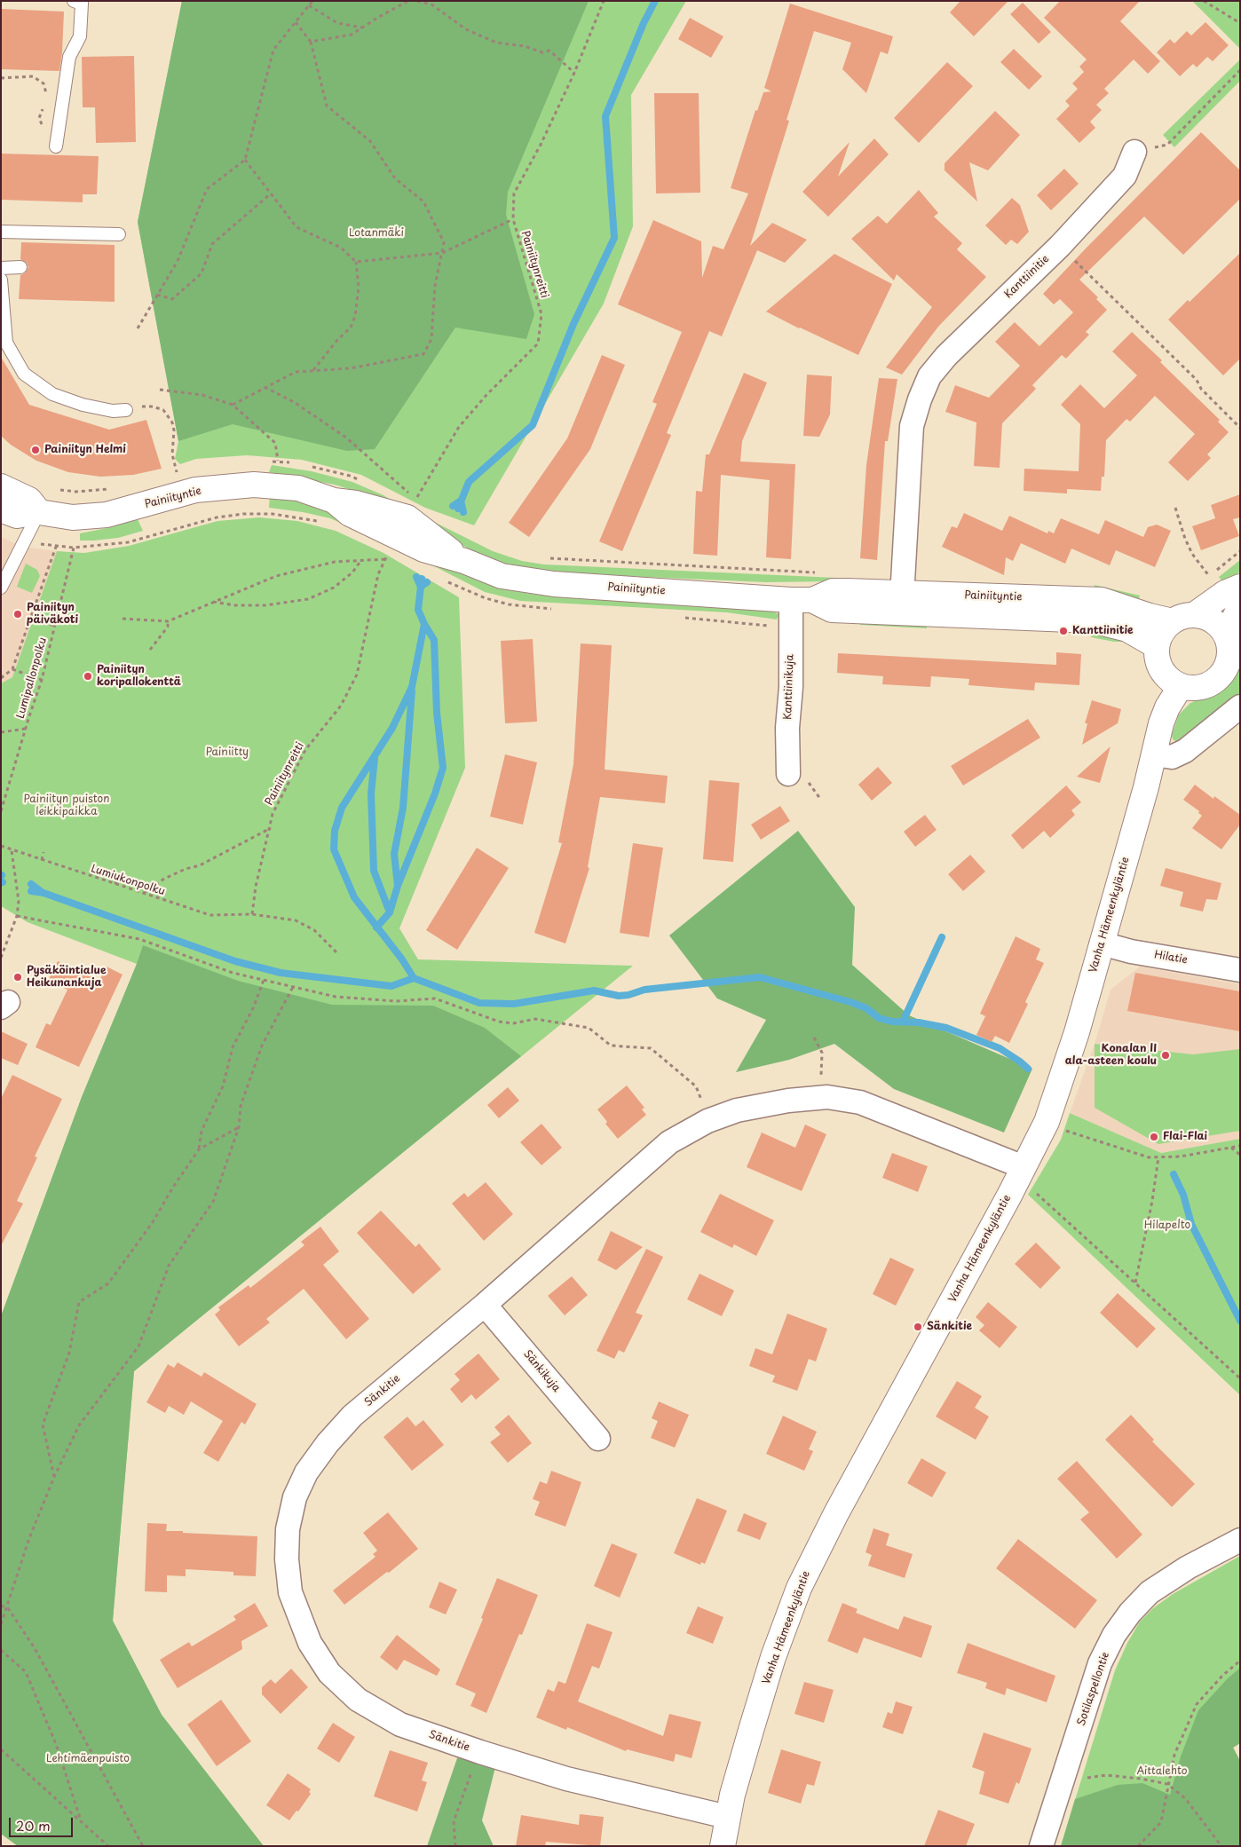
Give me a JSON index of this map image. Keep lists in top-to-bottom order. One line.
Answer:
{"streets":{"street":["Kanttiinitie","Painiityntie","Kanttiinikuja","Vanha Hämeenkyläntie","Hilatie","Sänkikuja","Sänkitie","Sotilaspellontie"],"path":["Painiitynreitti","Lumipallonpolku","Lumiukonpolku"]},"crossings":[["Painiitynreitti","Lumiukonpolku"],["Kanttiinitie","Painiityntie"],["Painiityntie","Kanttiinikuja"],["Painiityntie","Vanha Hämeenkyläntie"],["Vanha Hämeenkyläntie","Hilatie"],["Vanha Hämeenkyläntie","Sänkitie"],["Sänkikuja","Sänkitie"]],"parks":["Lotanmäki","Painiitty","Painiityn puiston leikkipaikka","Hilapelto","Lehtimäenpuisto","Aittalehto"],"places":["Painiityn Helmi","Painiityn päiväkoti","Kanttiinitie","Painiityn koripallokenttä","Pysäköintialue Heikunankuja","Konalan II ala-asteen koulu","Flai-Flai","Sänkitie"],"scale_bar":"20 m"}
